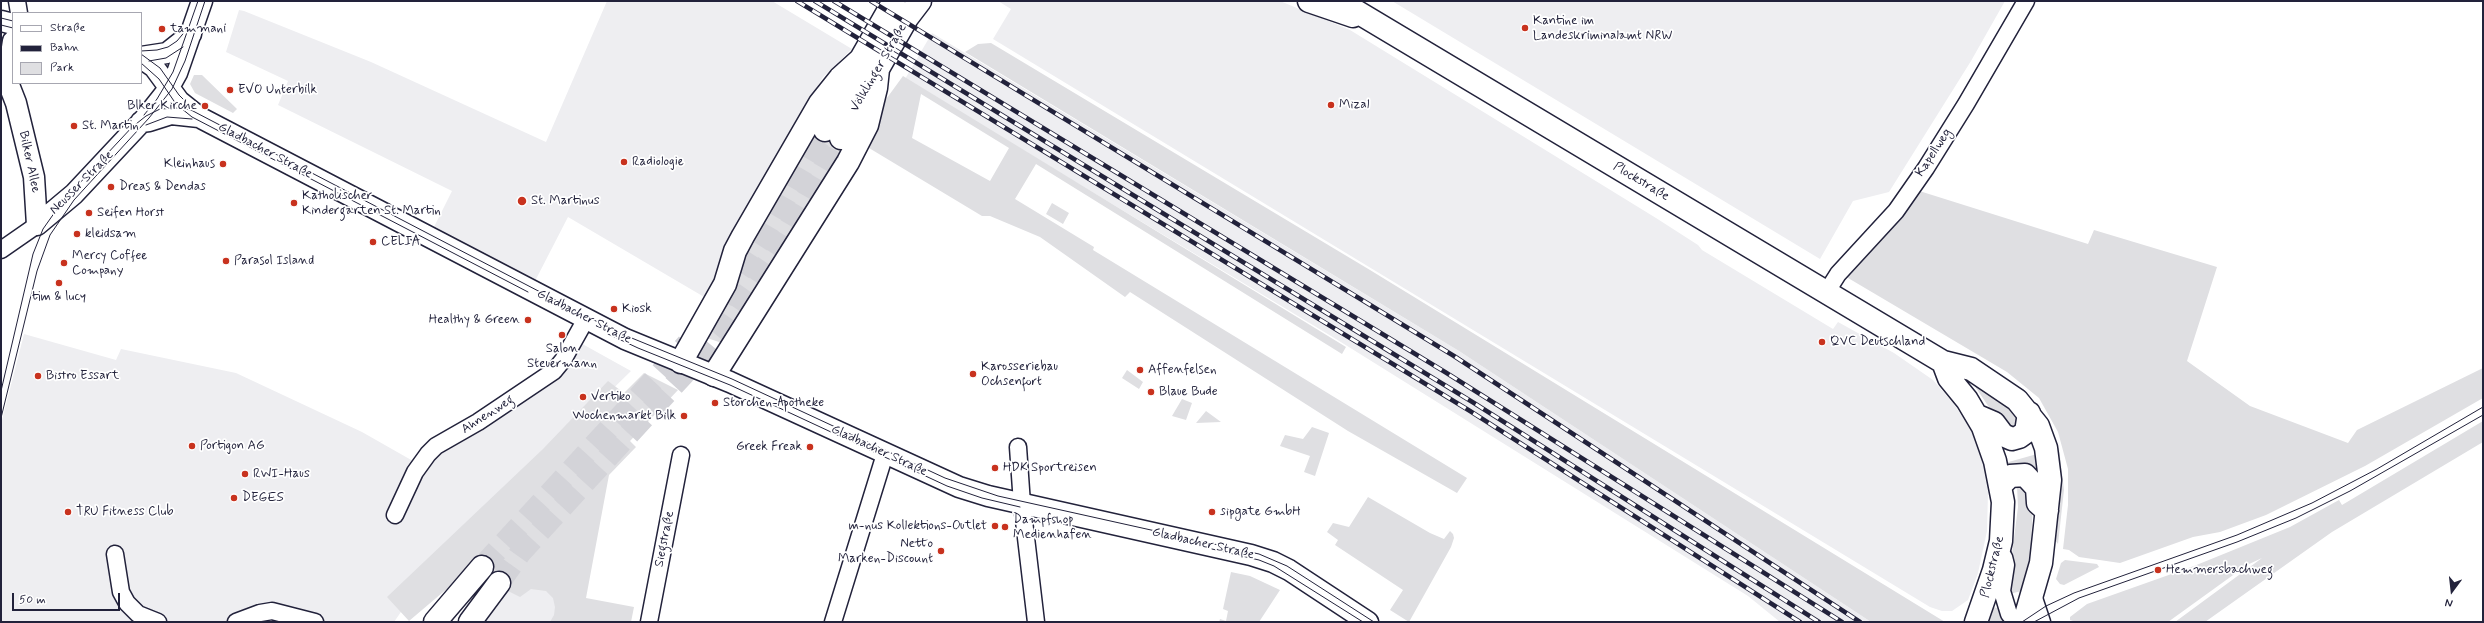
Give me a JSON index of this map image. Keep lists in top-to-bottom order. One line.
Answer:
{"streets":{"main road":["Völklinger Straße","Plockstraße"],"street":["Gladbacher Straße","Kapellweg","Bilker Allee","Neusser Straße","Ahnenweg","Siegstraße"]},"crossings":[["Gladbacher Straße","Neusser Straße"],["Gladbacher Straße","Ahnenweg"],["Kapellweg","Plockstraße"],["Bilker Allee","Neusser Straße"]],"places":["Kantine im Landeskriminalamt NRW","tammani","EVO Unterbilk","Mizal","Blker Kirche","St. Martin","Radiologie","Kleinhaus","Dreas & Dendas","St. Martinus","Katholischer Kindergarten St. Martin","Seifen Horst","kleidsam","CELIA","Parasol Island","Mercy Coffee Company","tim & lucy","Kiosk","Healthy & Green","Salon Steuermann","QVC Deutschland","Affenfelsen","Karosseriebau Ochsenfort","Bistro Essart","Blaue Bude","Vertiko","Storchen-Apotheke","Wochenmarkt Bilk","Portigon AG","Greek Freak","HDK Sportreisen","RWI-Haus","DEGES","TRU Fitness Club","sipgate GmbH","m-nus Kollektions-Outlet","Dampfshop Medienhafen","Netto Marken-Discount","Hemmersbachweg"],"legend":["Straße","Bahn","Park"],"scale_bar":"50 m","north":"bottom"}
